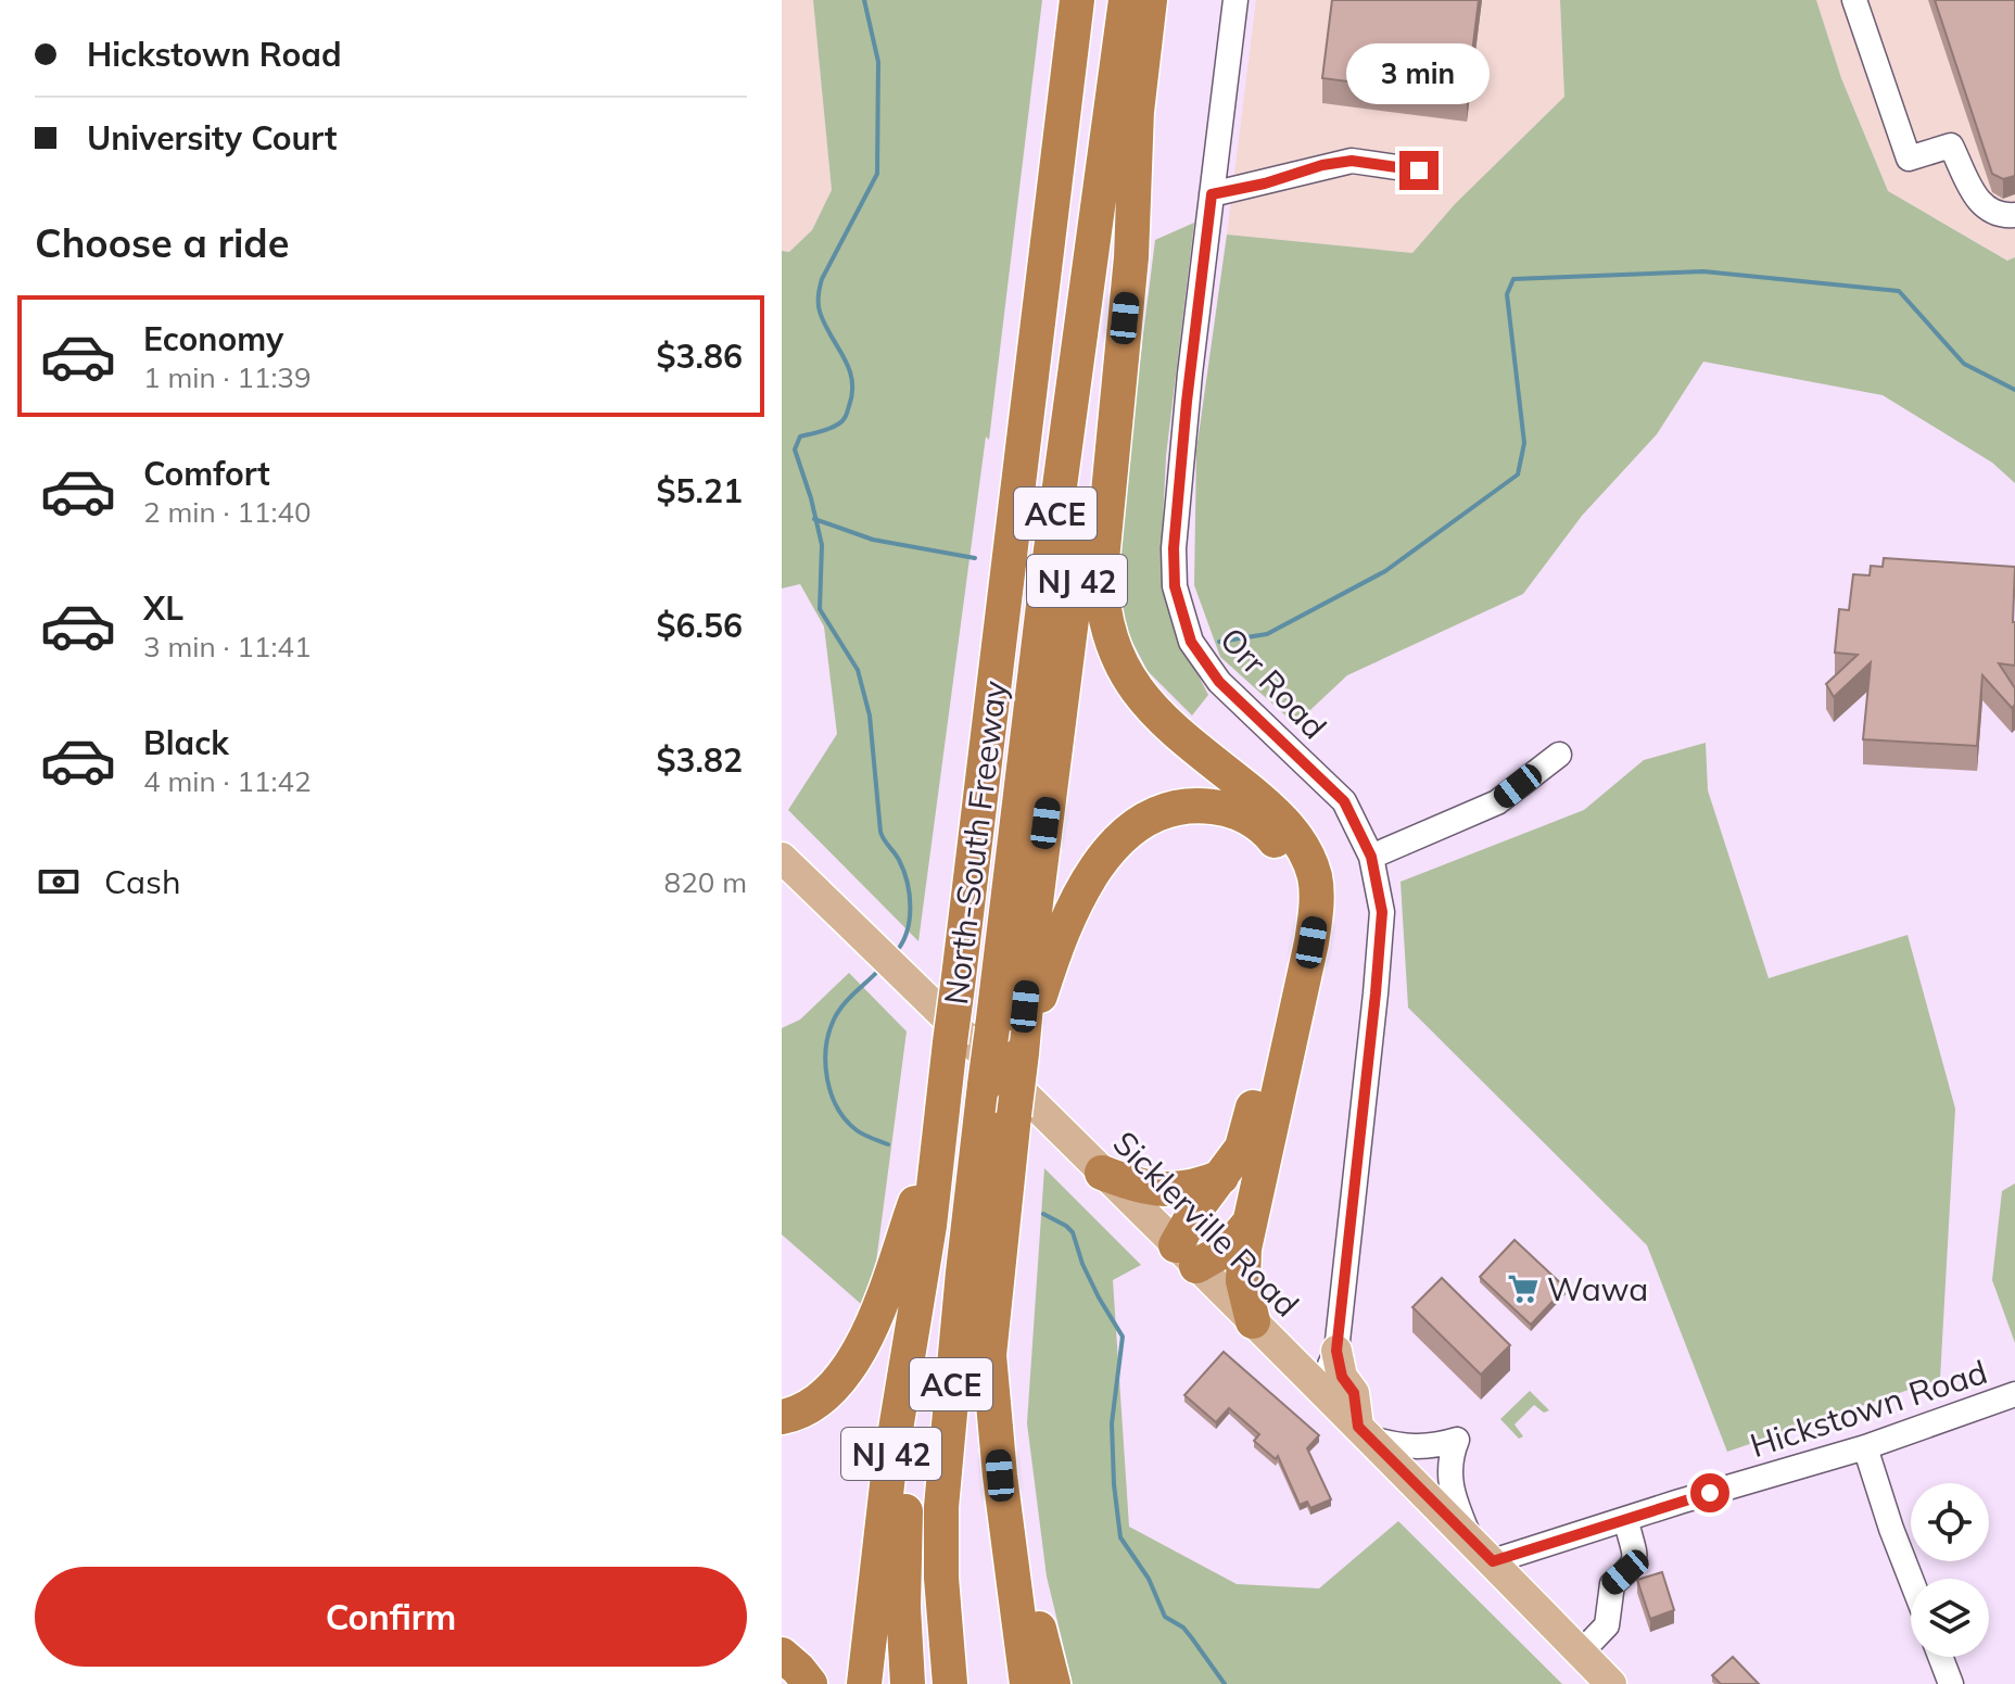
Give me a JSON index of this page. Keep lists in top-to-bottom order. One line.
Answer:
{"streets":{"highway":["ACE","NJ 42","North-South Freeway"],"main road":["Sicklerville Road"],"street":["Orr Road","Hickstown Road"]},"crossings":[["ACE","North-South Freeway"],["Orr Road","Sicklerville Road"],["Sicklerville Road","Hickstown Road"]],"places":{"supermarket":["Wawa"]},"page":{"banner":["Hickstown Road","University Court"],"bubble":"3 min","heading":"Choose a ride","list":[{"name":"Economy","note":"1 min · 11:39","value":"$3.86"},{"name":"Comfort","note":"2 min · 11:40","value":"$5.21"},{"name":"XL","note":"3 min · 11:41","value":"$6.56"},{"name":"Black","note":"4 min · 11:42","value":"$3.82"}],"pay":["Cash","820 m"],"buttons":"Confirm"}}
